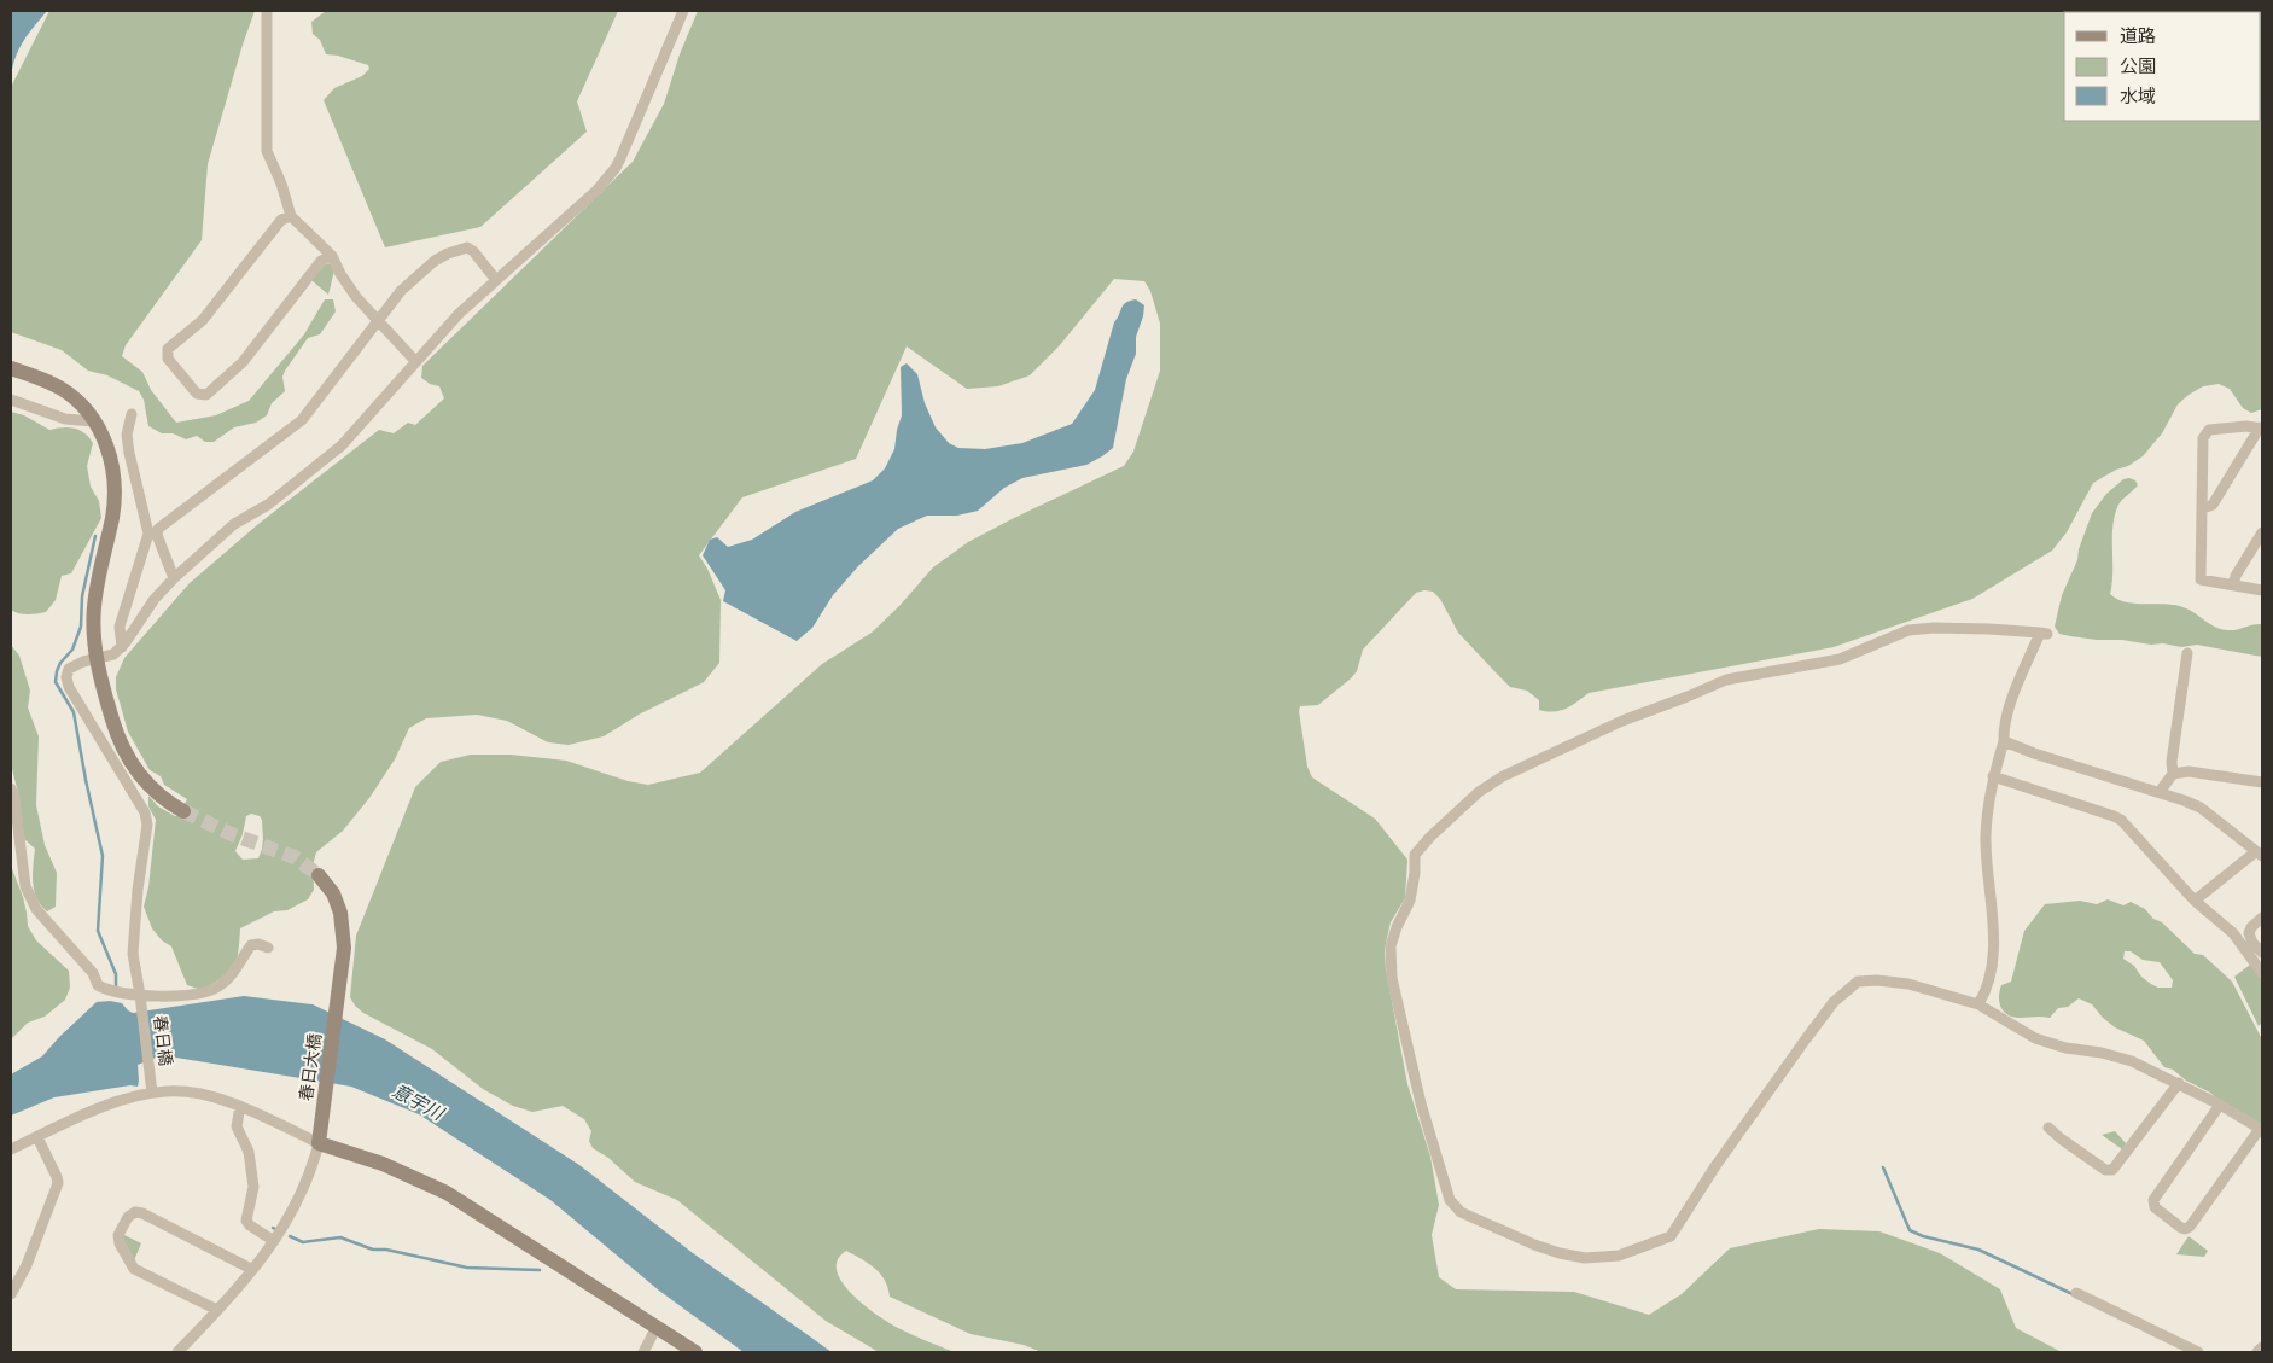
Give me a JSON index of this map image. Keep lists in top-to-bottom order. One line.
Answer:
{"streets":{"street":["春日橋","春日大橋"]},"water":["意宇川"],"legend":["道路","公園","水域"]}
